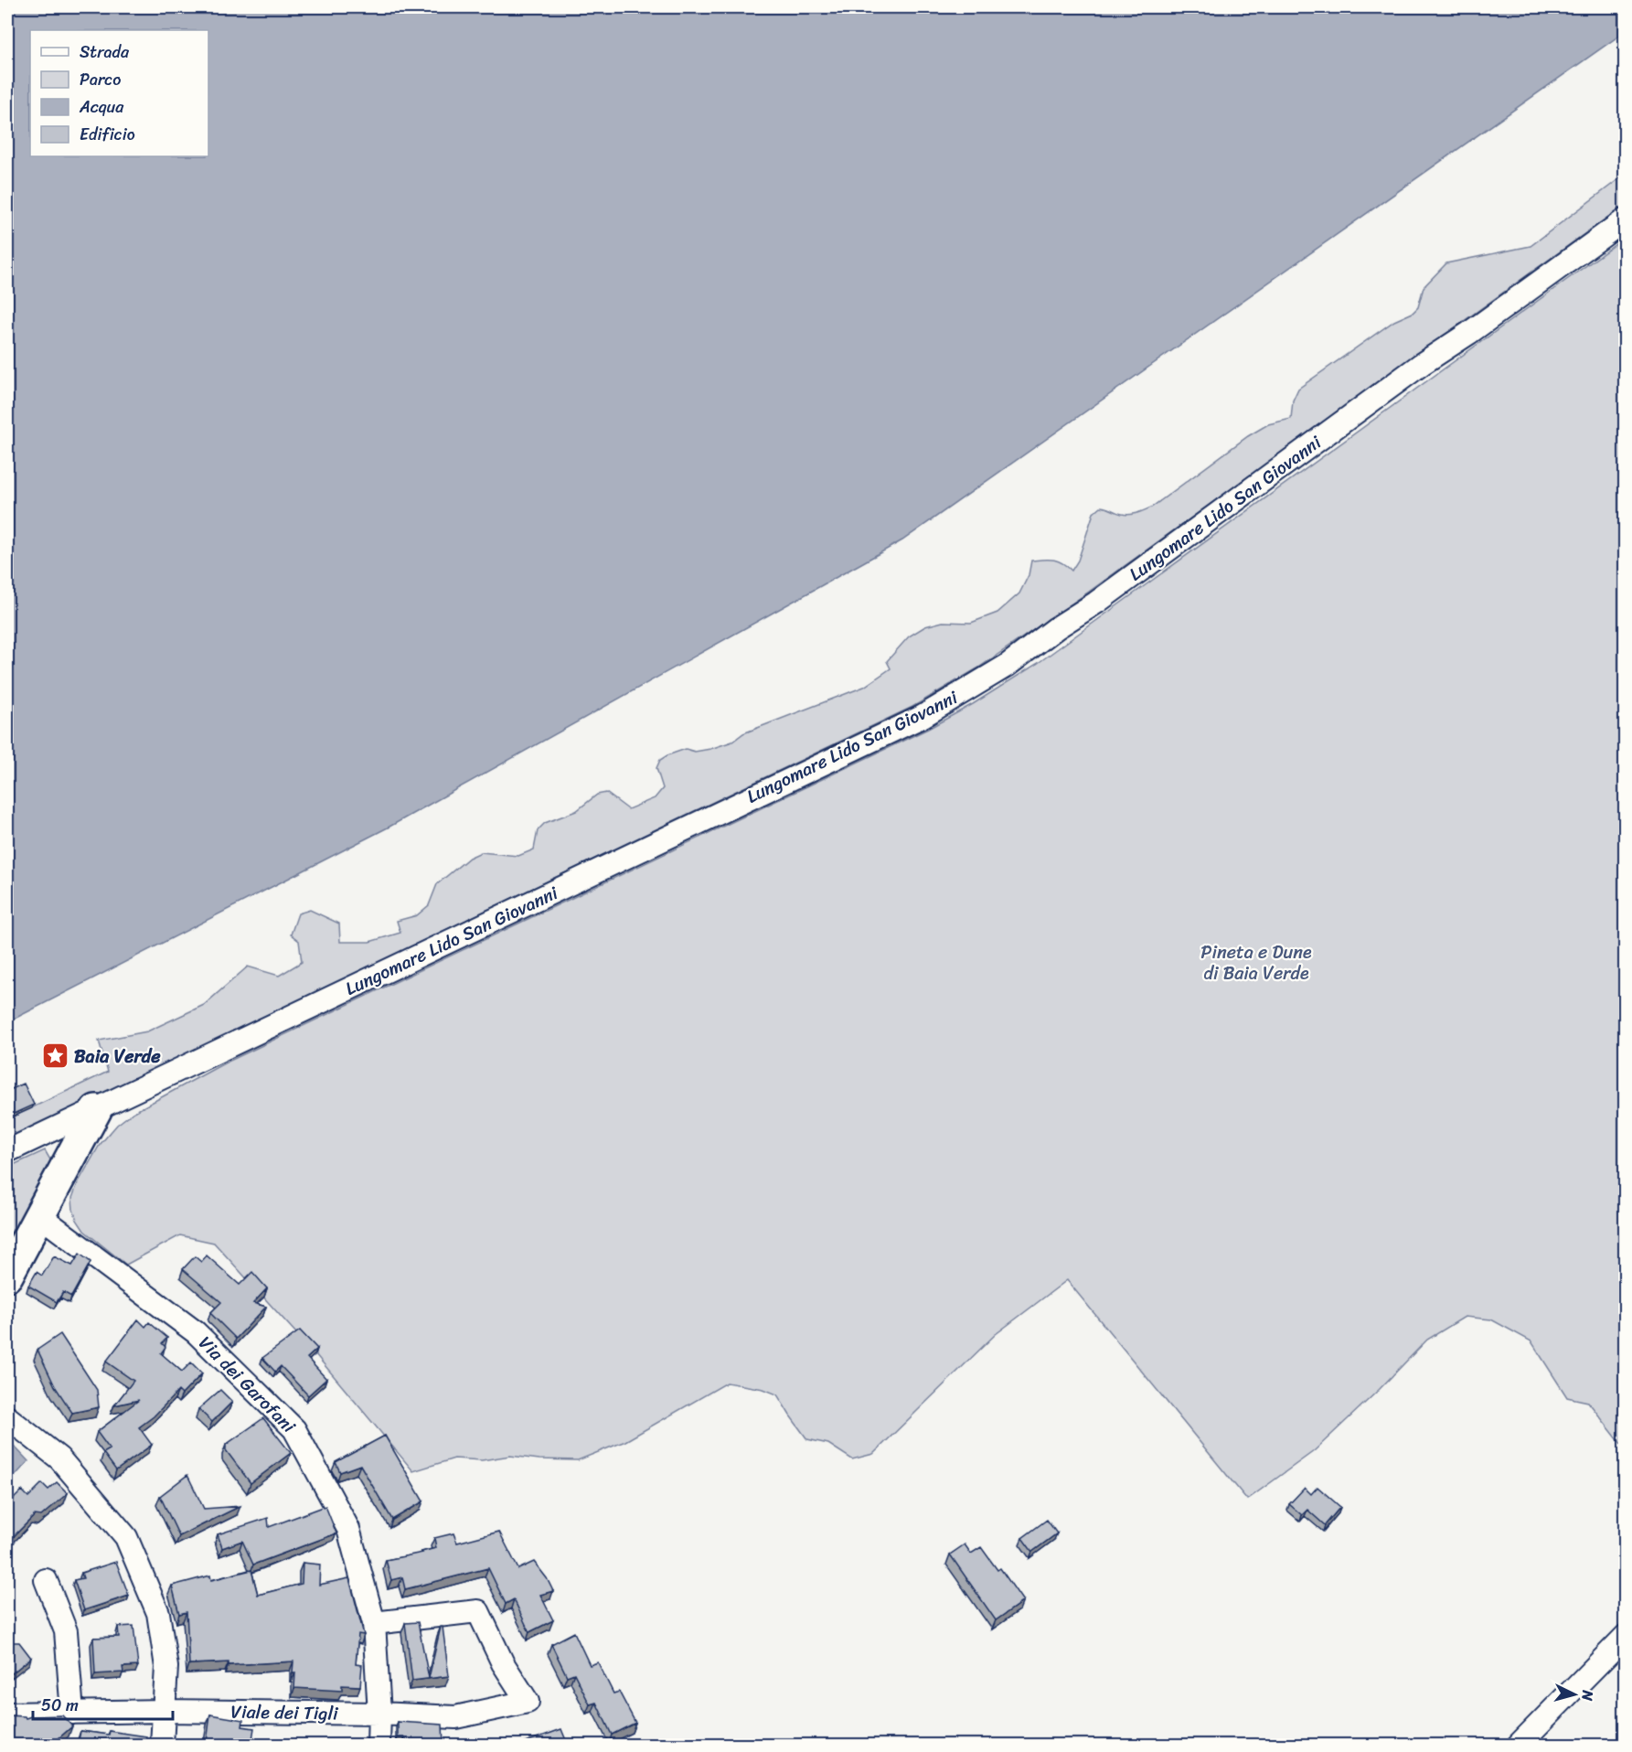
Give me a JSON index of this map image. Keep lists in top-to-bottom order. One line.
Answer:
{"streets":{"street":["Lungomare Lido San Giovanni","Via dei Garofani","Viale dei Tigli"]},"crossings":[["Via dei Garofani","Viale dei Tigli"]],"parks":["Pineta e Dune di Baia Verde"],"places":{"place":["Baia Verde"]},"legend":["Strada","Parco","Acqua","Edificio"],"scale_bar":"50 m","north":"right"}
